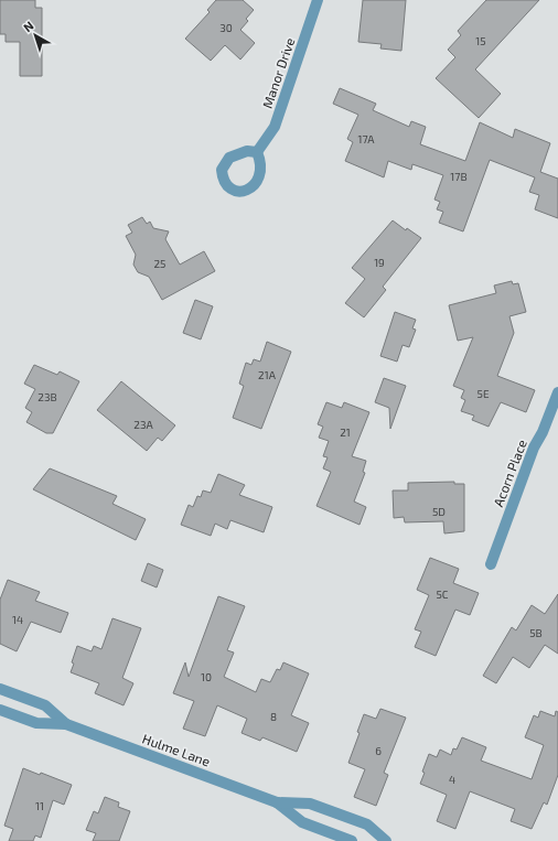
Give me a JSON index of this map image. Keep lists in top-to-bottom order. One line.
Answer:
{"streets":{"street":["Manor Drive","Acorn Place","Hulme Lane"]},"house_numbers":["30","15","17A","17B","19","25","21A","5E","23B","23A","21","5D","5C","14","5B","10","8","6","4","11"],"north":"top left"}
